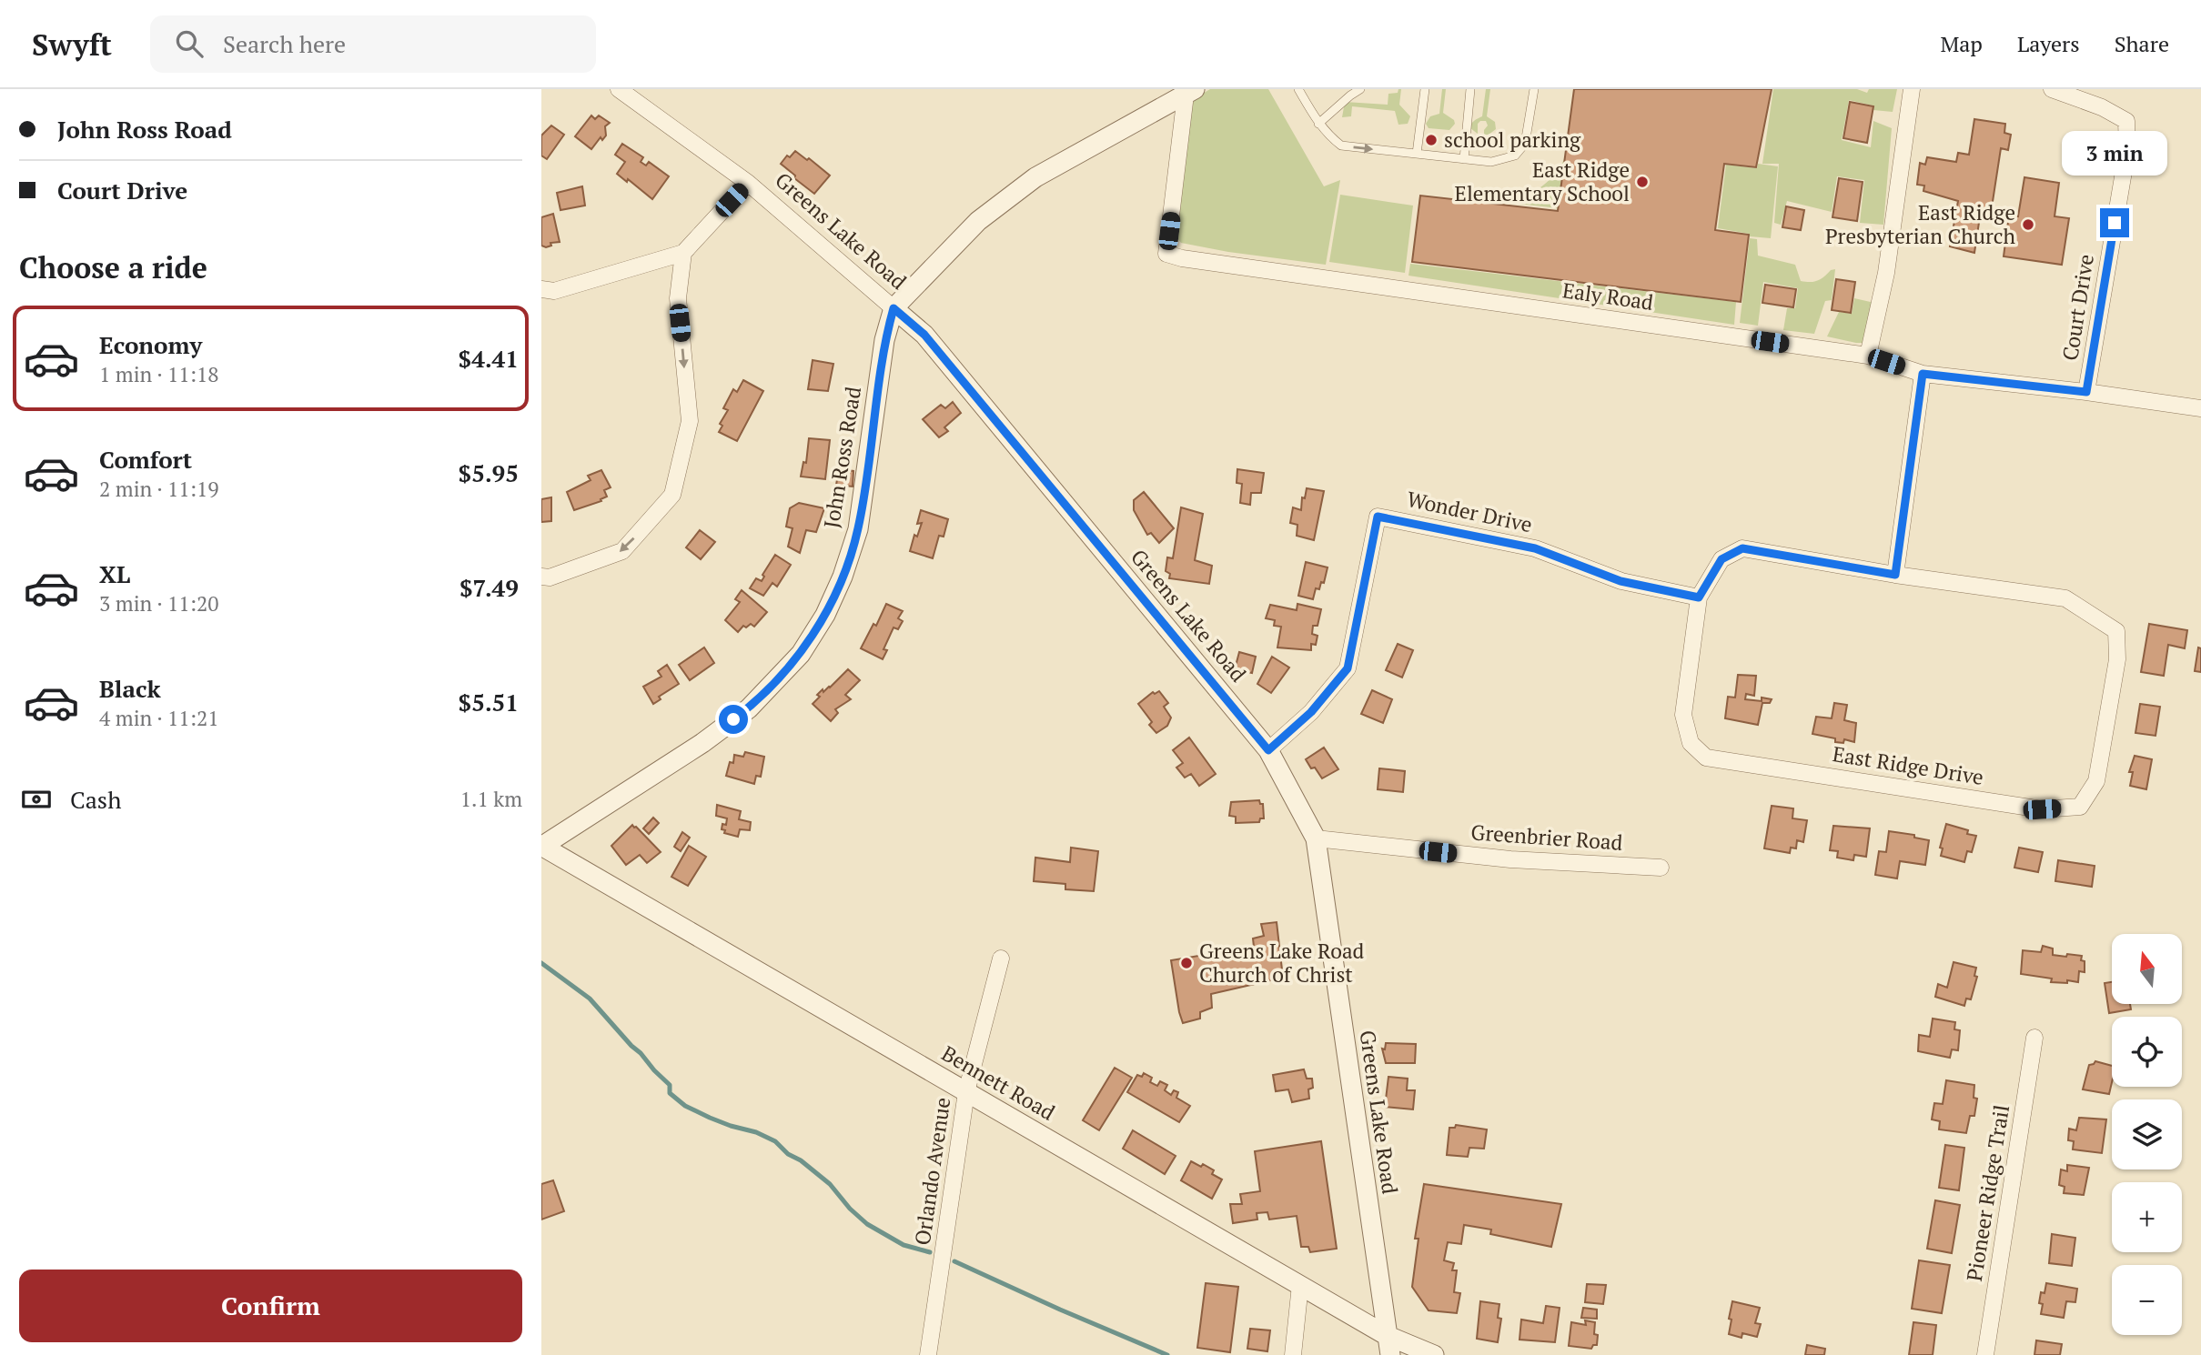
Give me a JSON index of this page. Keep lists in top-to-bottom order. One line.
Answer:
{"streets":{"street":["Greens Lake Road","Ealy Road","Court Drive","John Ross Road","Wonder Drive","East Ridge Drive","Greenbrier Road","Bennett Road","Orlando Avenue","Pioneer Ridge Trail"]},"crossings":[["Greens Lake Road","John Ross Road"],["Greens Lake Road","Wonder Drive"],["Greens Lake Road","Greenbrier Road"],["Greens Lake Road","Bennett Road"],["Ealy Road","Court Drive"],["Ealy Road","John Ross Road"],["John Ross Road","Bennett Road"],["Wonder Drive","East Ridge Drive"],["Bennett Road","Orlando Avenue"]],"places":["school parking","East Ridge Elementary School","East Ridge Presbyterian Church","Greens Lake Road Church of Christ"],"north":"top","page":{"header":"Swyft","search":"Search here","nav":["Map","Layers","Share"],"banner":["John Ross Road","Court Drive"],"bubble":"3 min","heading":"Choose a ride","list":[{"name":"Economy","note":"1 min · 11:18","value":"$4.41"},{"name":"Comfort","note":"2 min · 11:19","value":"$5.95"},{"name":"XL","note":"3 min · 11:20","value":"$7.49"},{"name":"Black","note":"4 min · 11:21","value":"$5.51"}],"pay":["Cash","1.1 km"],"map_buttons":["+","−"],"buttons":"Confirm"}}
